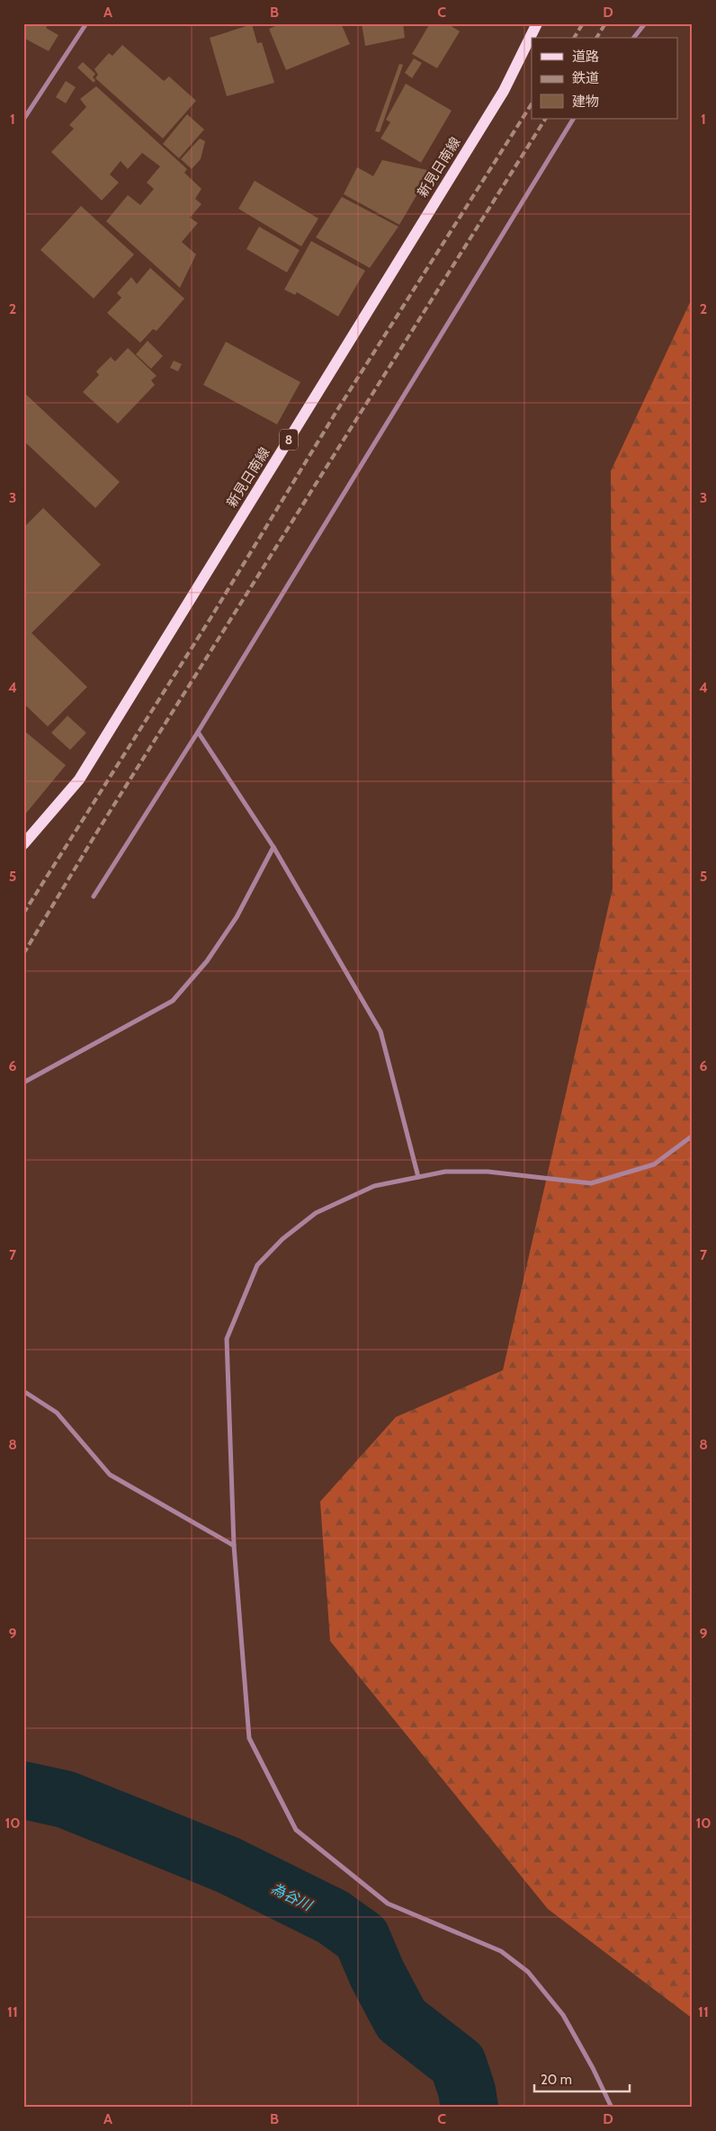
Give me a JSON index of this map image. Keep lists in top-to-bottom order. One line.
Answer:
{"streets":{"main road":["新見日南線","8"]},"water":["為谷川"],"legend":["道路","鉄道","建物"],"scale_bar":"20 m","grid":{"columns":["A","B","C","D"],"rows":["1","2","3","4","5","6","7","8","9","10","11"]}}
